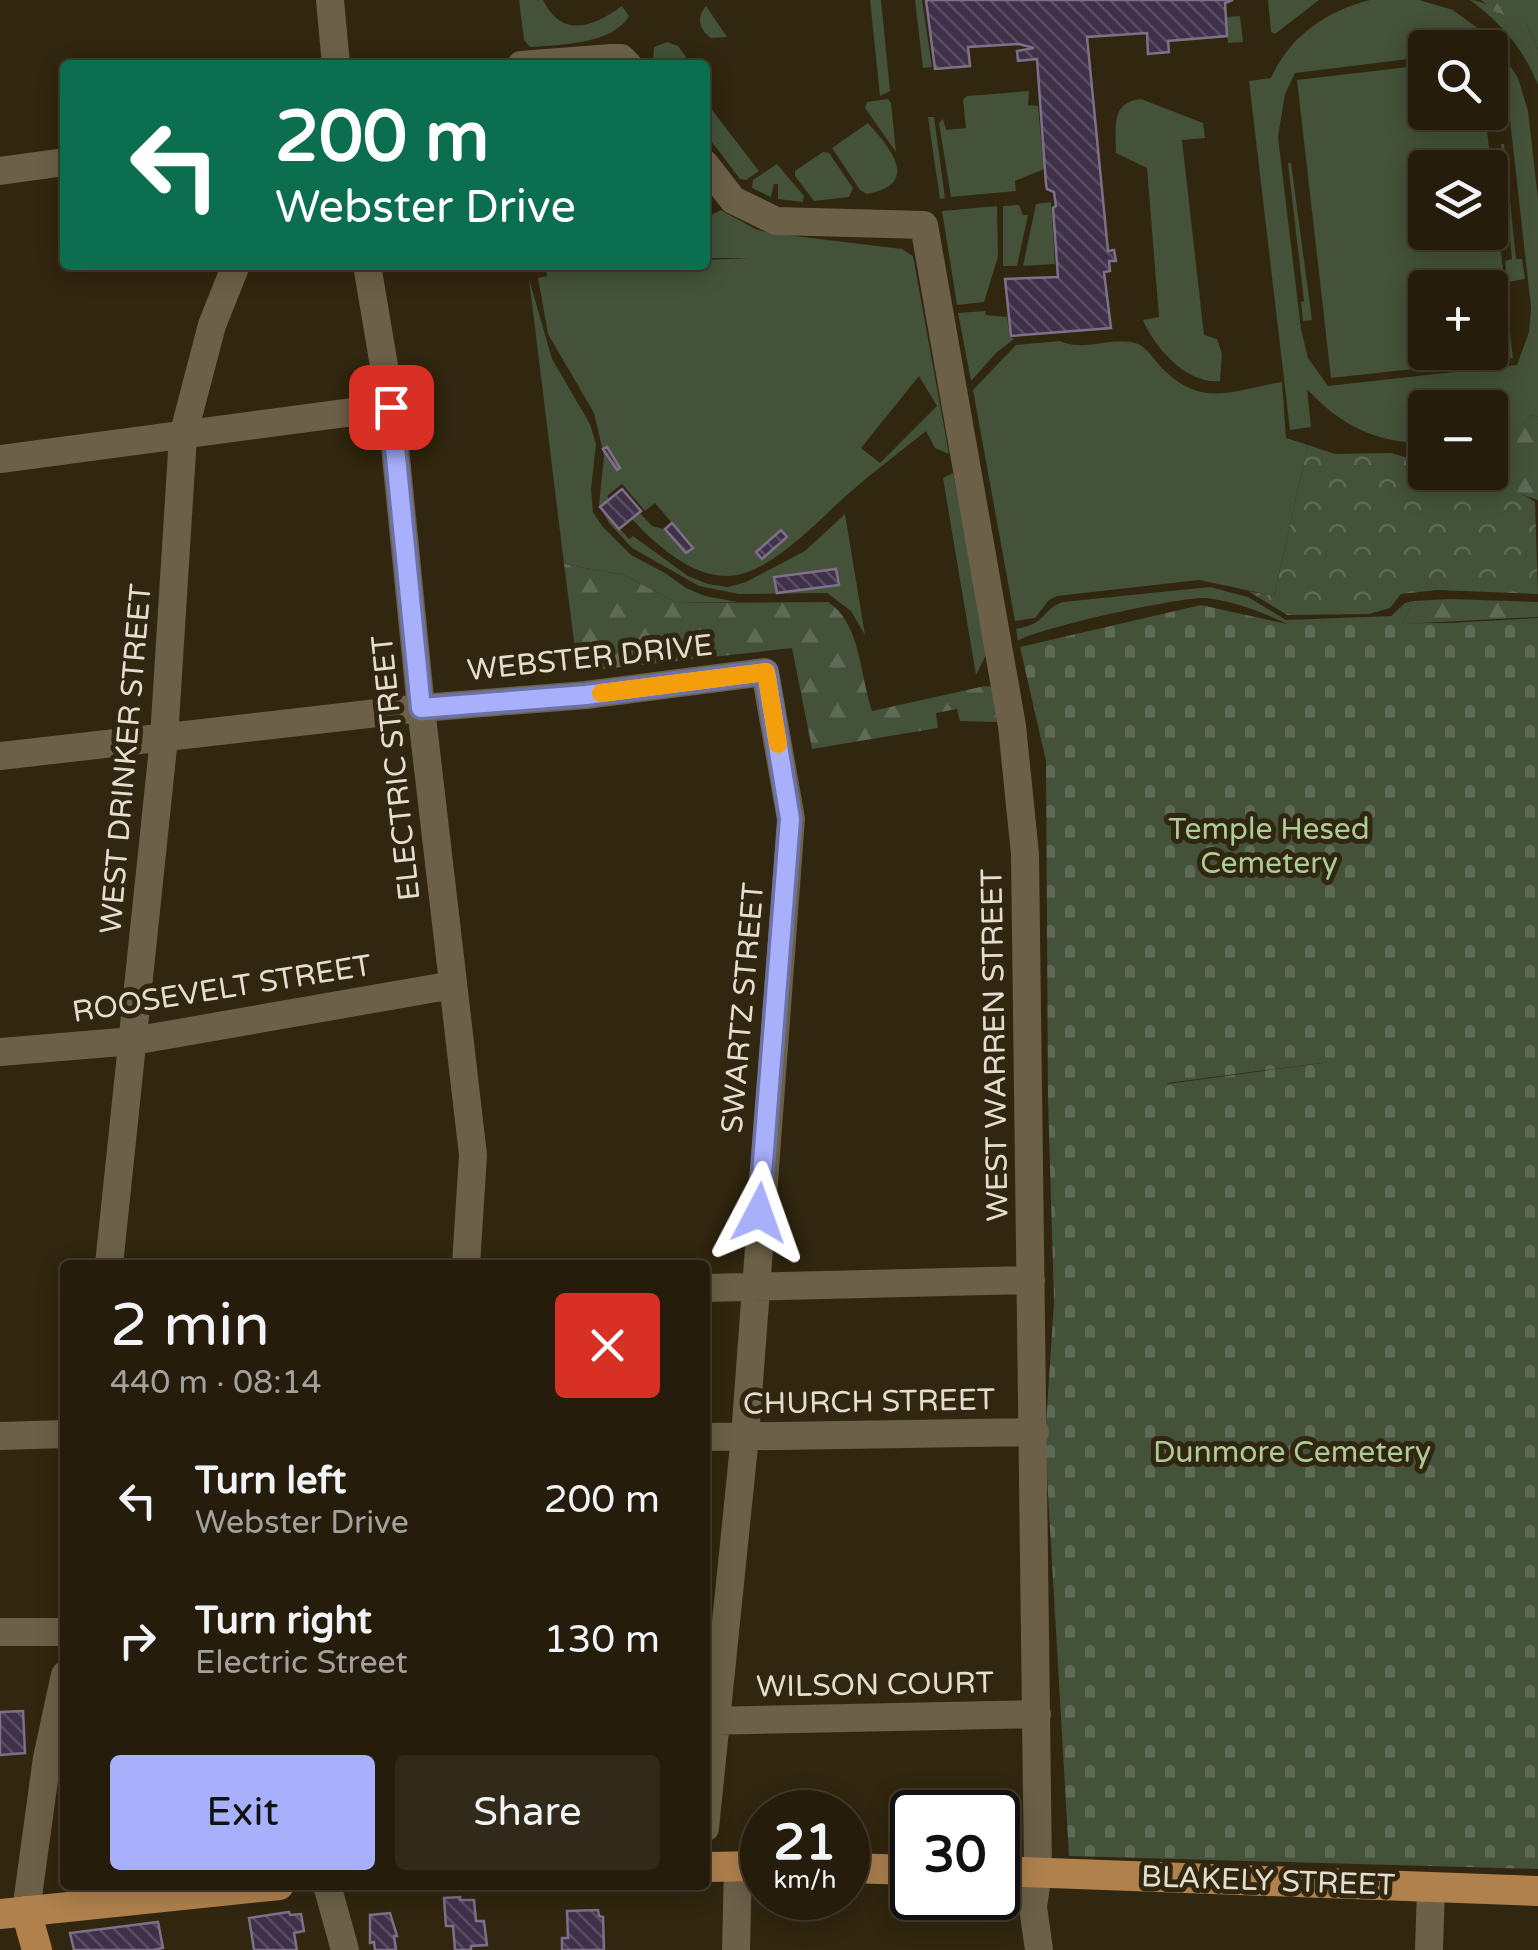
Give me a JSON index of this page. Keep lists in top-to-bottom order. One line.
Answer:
{"streets":{"main road":["BLAKELY STREET"],"street":["WEBSTER DRIVE","WEST DRINKER STREET","ELECTRIC STREET","ROOSEVELT STREET","SWARTZ STREET","WEST WARREN STREET","CHURCH STREET","WILSON COURT"]},"crossings":[["WEBSTER DRIVE","WEST DRINKER STREET"],["WEBSTER DRIVE","ELECTRIC STREET"],["WEBSTER DRIVE","SWARTZ STREET"],["WEST DRINKER STREET","ROOSEVELT STREET"],["ELECTRIC STREET","ROOSEVELT STREET"],["SWARTZ STREET","CHURCH STREET"],["SWARTZ STREET","WILSON COURT"],["WEST WARREN STREET","CHURCH STREET"],["WEST WARREN STREET","WILSON COURT"],["WEST WARREN STREET","BLAKELY STREET"]],"parks":["Temple Hesed Cemetery","Dunmore Cemetery"],"page":{"map_buttons":["+","−"],"turn":["200 m","Webster Drive"],"heading":["2 min","440 m · 08:14"],"list":[{"name":"Turn left","note":"Webster Drive","value":"200 m"},{"name":"Turn right","note":"Electric Street","value":"130 m"}],"buttons":["Exit","Share"],"speed":"21 km/h","limit":"30"}}
